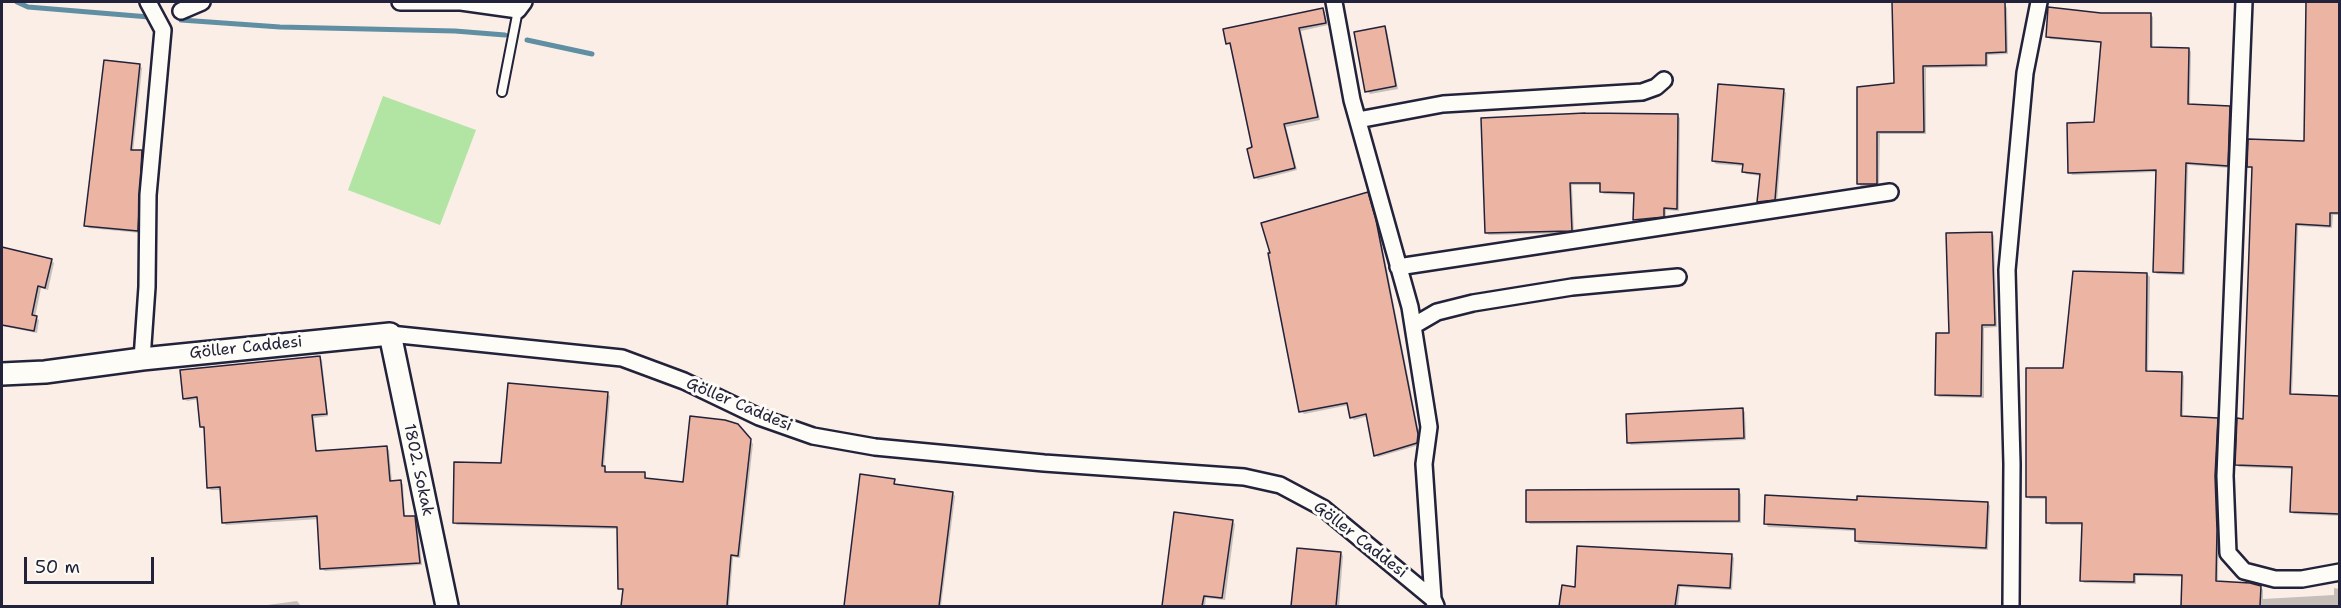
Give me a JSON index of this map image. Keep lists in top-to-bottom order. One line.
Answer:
{"streets":{"street":["Göller Caddesi","1802. Sokak"]},"crossings":[["Göller Caddesi","1802. Sokak"]],"scale_bar":"50 m"}
